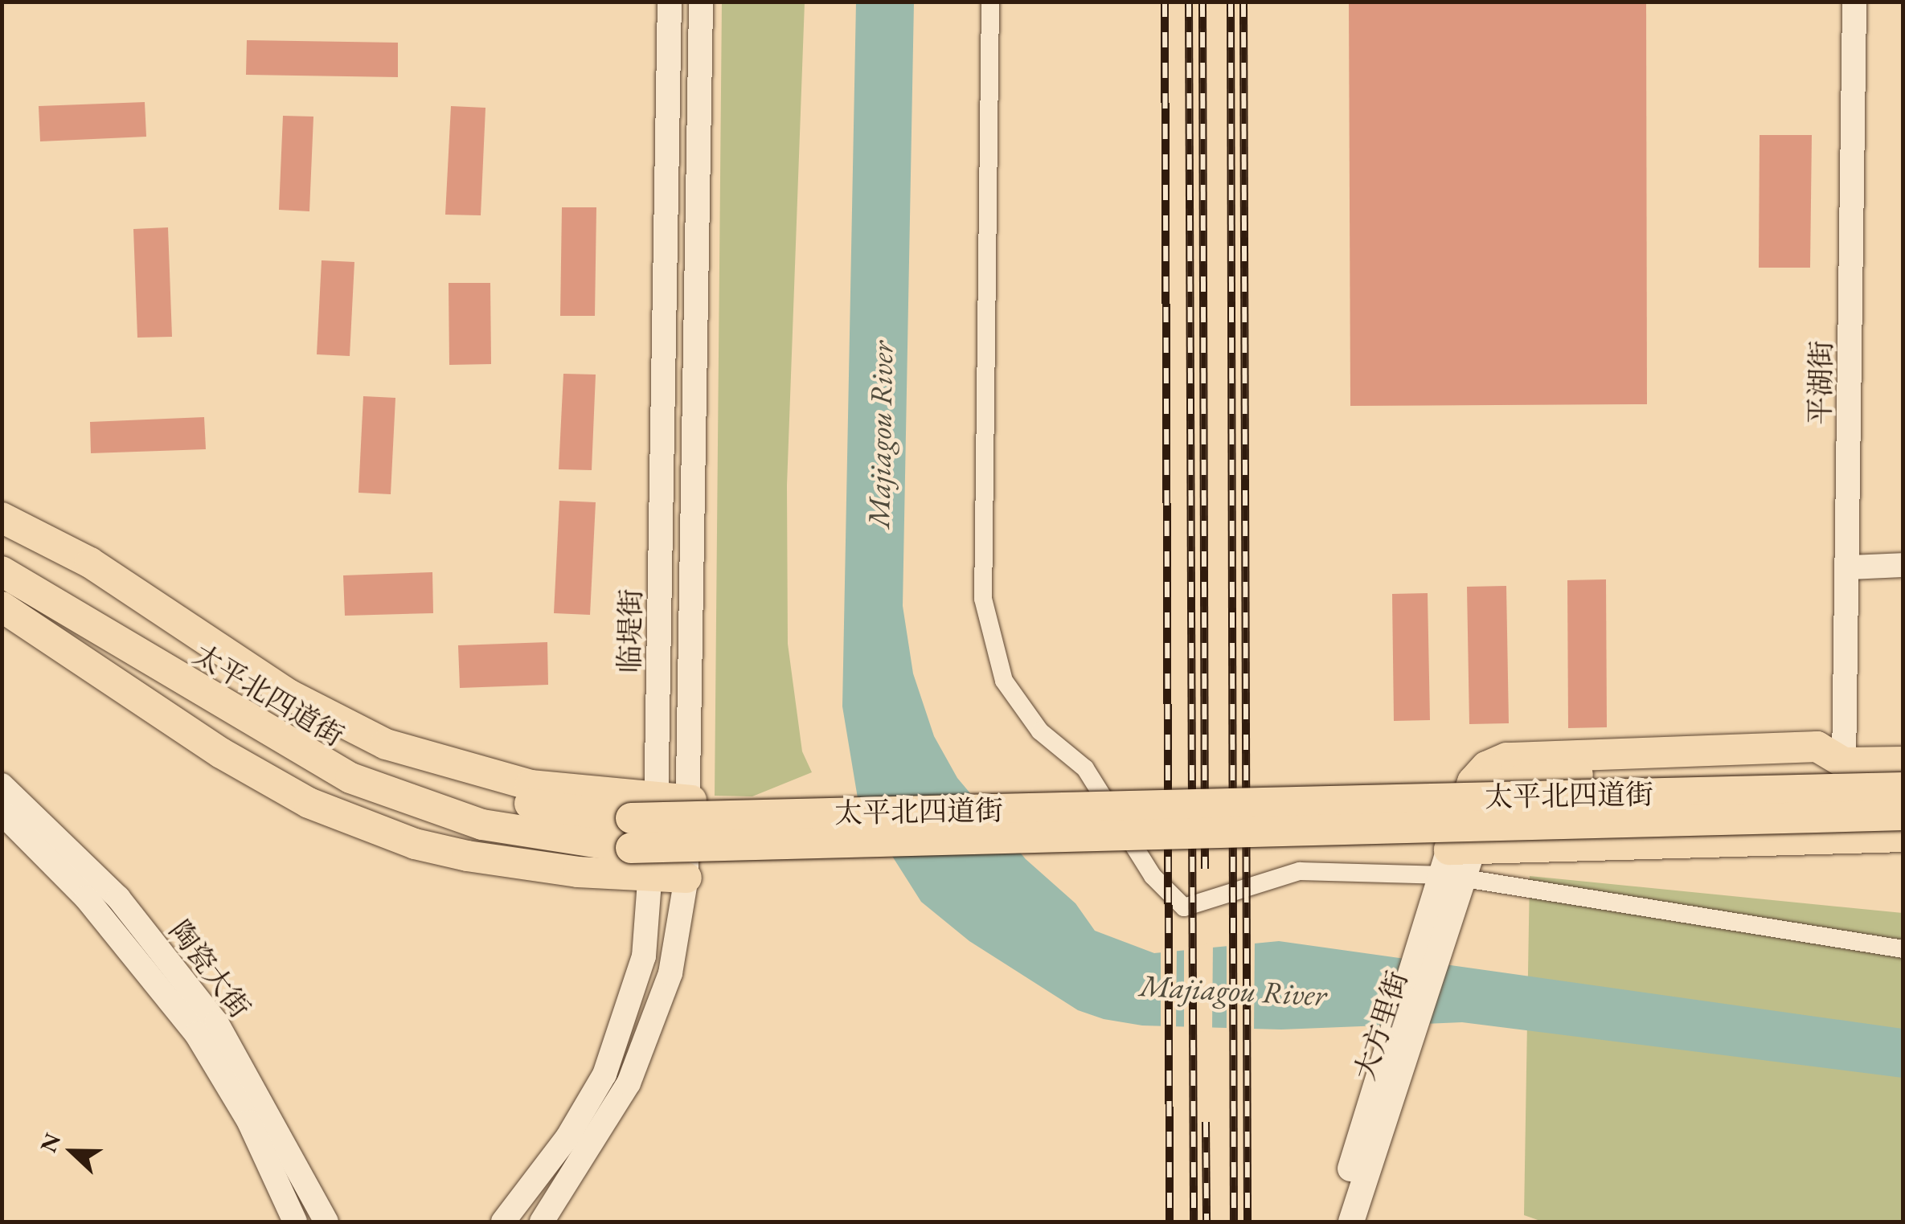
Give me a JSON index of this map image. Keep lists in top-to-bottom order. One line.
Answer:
{"streets":{"main road":["太平北四道街","大方里街"],"street":["平湖街","临堤街","陶瓷大街"]},"crossings":[["临堤街","太平北四道街"]],"water":["Majiagou River"],"north":"left"}
